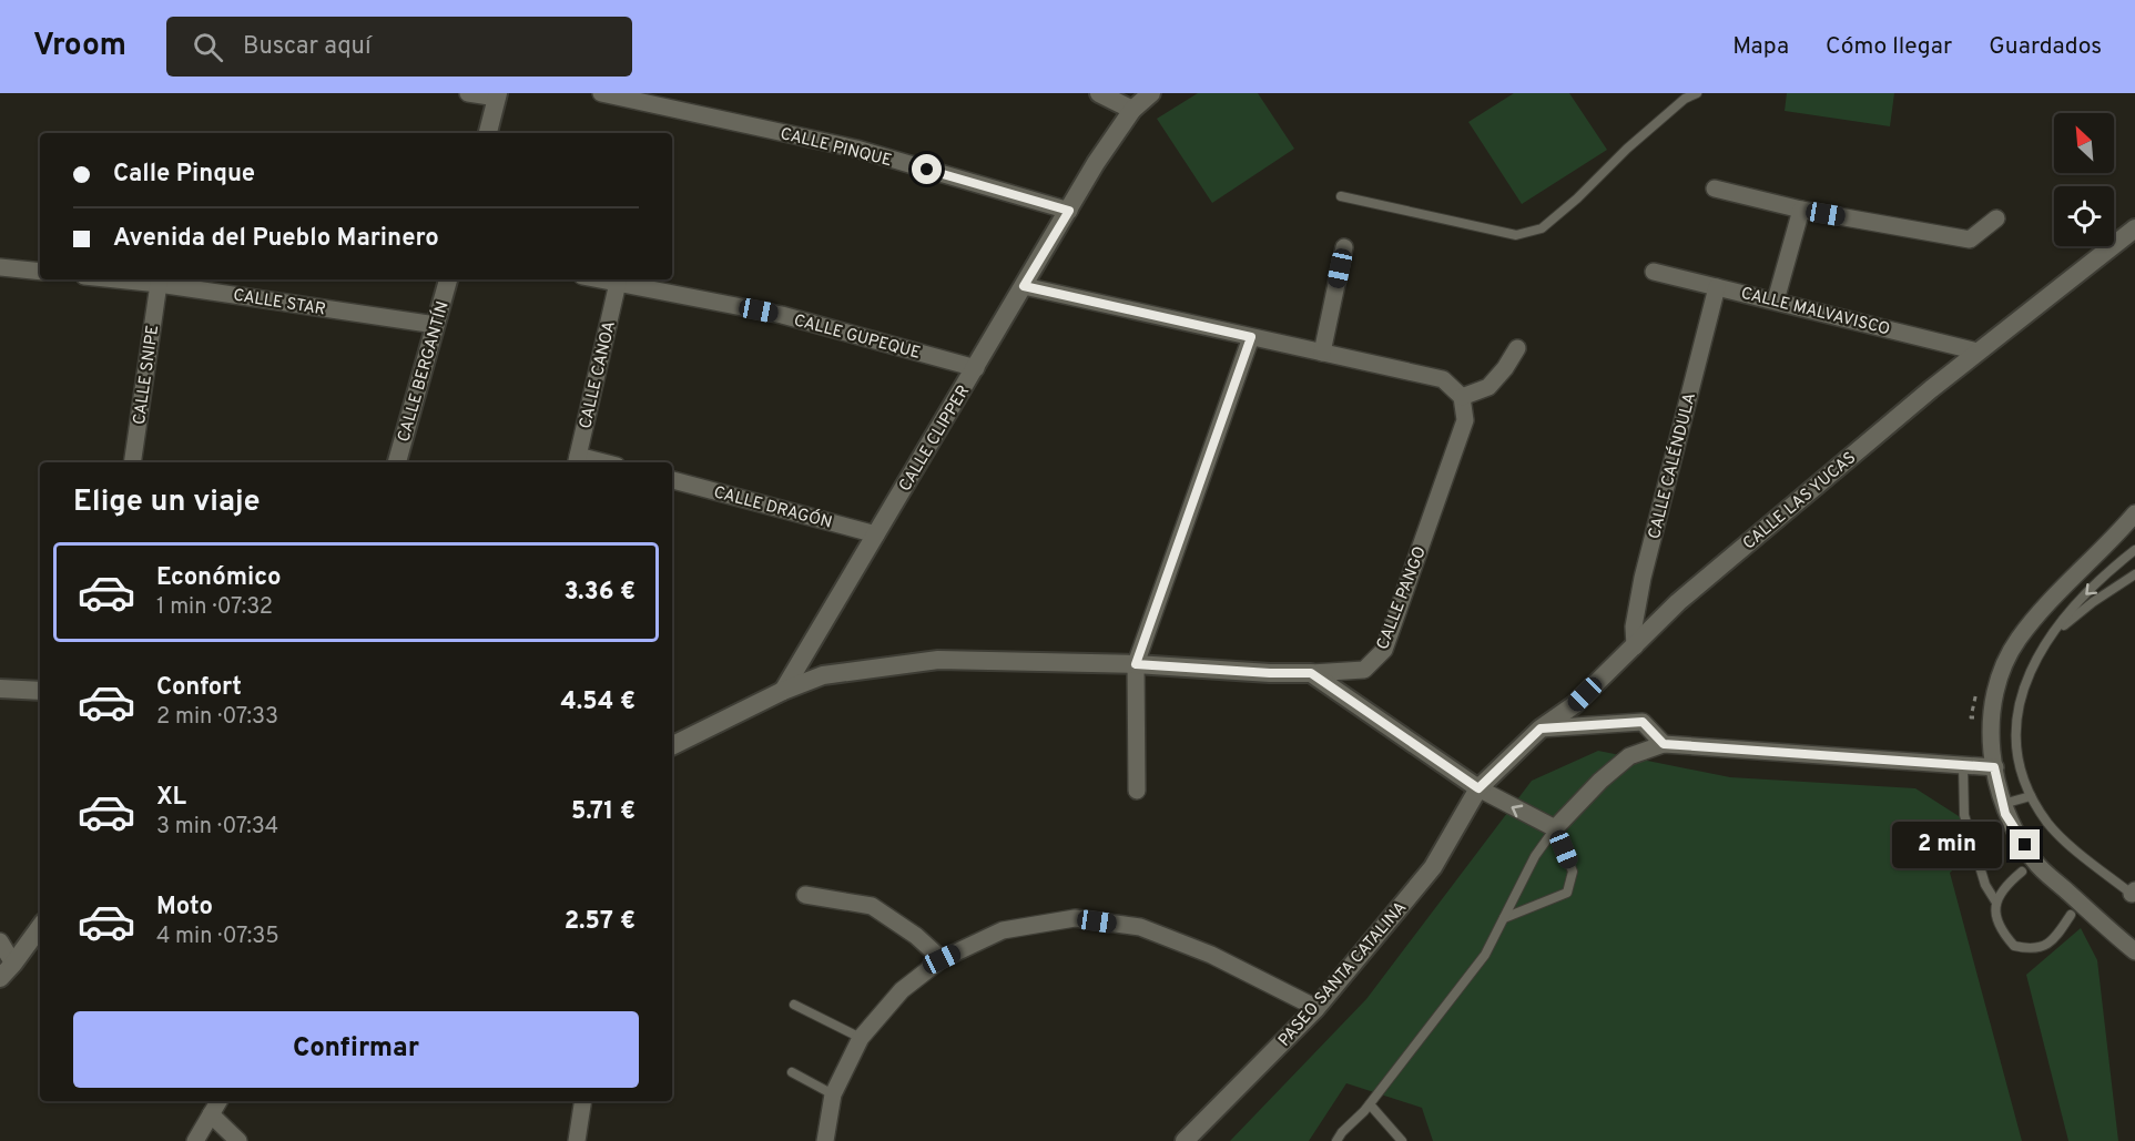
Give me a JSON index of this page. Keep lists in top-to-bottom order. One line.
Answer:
{"streets":{"street":["CALLE PINQUE","CALLE STAR","CALLE MALVAVISCO","CALLE GUPEQUE","CALLE BERGANTÍN","CALLE SNIPE","CALLE CANOA","CALLE CLIPPER","CALLE CALÉNDULA","CALLE LAS YUCAS","CALLE DRAGÓN","CALLE PANGO","PASEO SANTA CATALINA"]},"crossings":[["CALLE PINQUE","CALLE CLIPPER"],["CALLE STAR","CALLE BERGANTÍN"],["CALLE STAR","CALLE SNIPE"],["CALLE MALVAVISCO","CALLE CALÉNDULA"],["CALLE MALVAVISCO","CALLE LAS YUCAS"],["CALLE GUPEQUE","CALLE CANOA"],["CALLE GUPEQUE","CALLE CLIPPER"],["CALLE CLIPPER","CALLE DRAGÓN"],["CALLE CLIPPER","CALLE PANGO"],["CALLE CALÉNDULA","CALLE LAS YUCAS"],["CALLE LAS YUCAS","PASEO SANTA CATALINA"]],"north":"top left","page":{"header":"Vroom","search":"Buscar aquí","nav":["Mapa","Cómo llegar","Guardados"],"banner":["Calle Pinque","Avenida del Pueblo Marinero"],"heading":"Elige un viaje","list":[{"name":"Económico","note":"1 min · 07:32","value":"3.36 €"},{"name":"Confort","note":"2 min · 07:33","value":"4.54 €"},{"name":"XL","note":"3 min · 07:34","value":"5.71 €"},{"name":"Moto","note":"4 min · 07:35","value":"2.57 €"}],"bubble":"2 min","buttons":"Confirmar"}}
